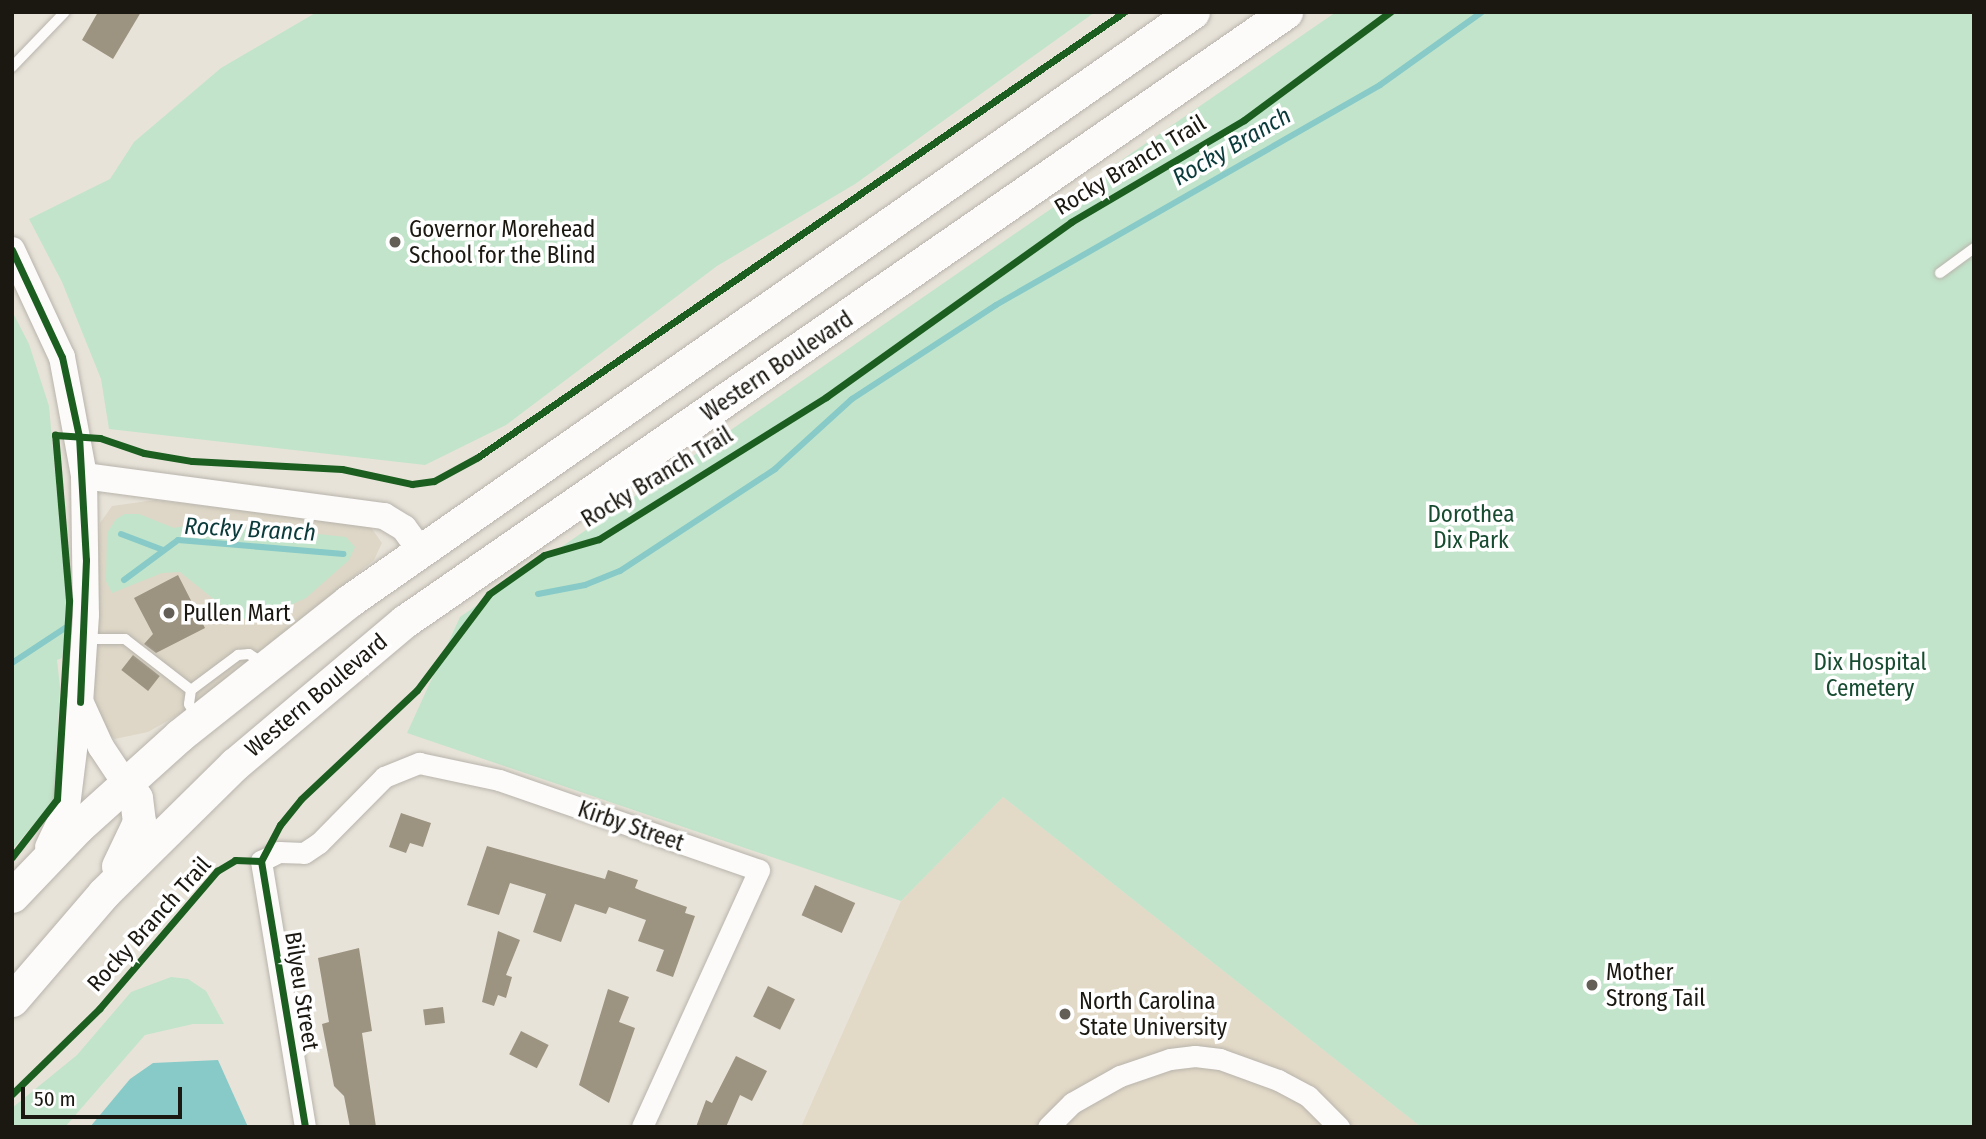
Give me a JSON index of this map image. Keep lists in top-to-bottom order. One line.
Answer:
{"streets":{"main road":["Western Boulevard"],"street":["Kirby Street","Bilyeu Street"],"cycle path":["Rocky Branch Trail"]},"crossings":[["Kirby Street","Bilyeu Street"]],"water":["Rocky Branch"],"parks":["Dorothea Dix Park","Dix Hospital Cemetery"],"places":["Governor Morehead School for the Blind","Pullen Mart","Mother Strong Tail","North Carolina State University"],"scale_bar":"50 m"}
